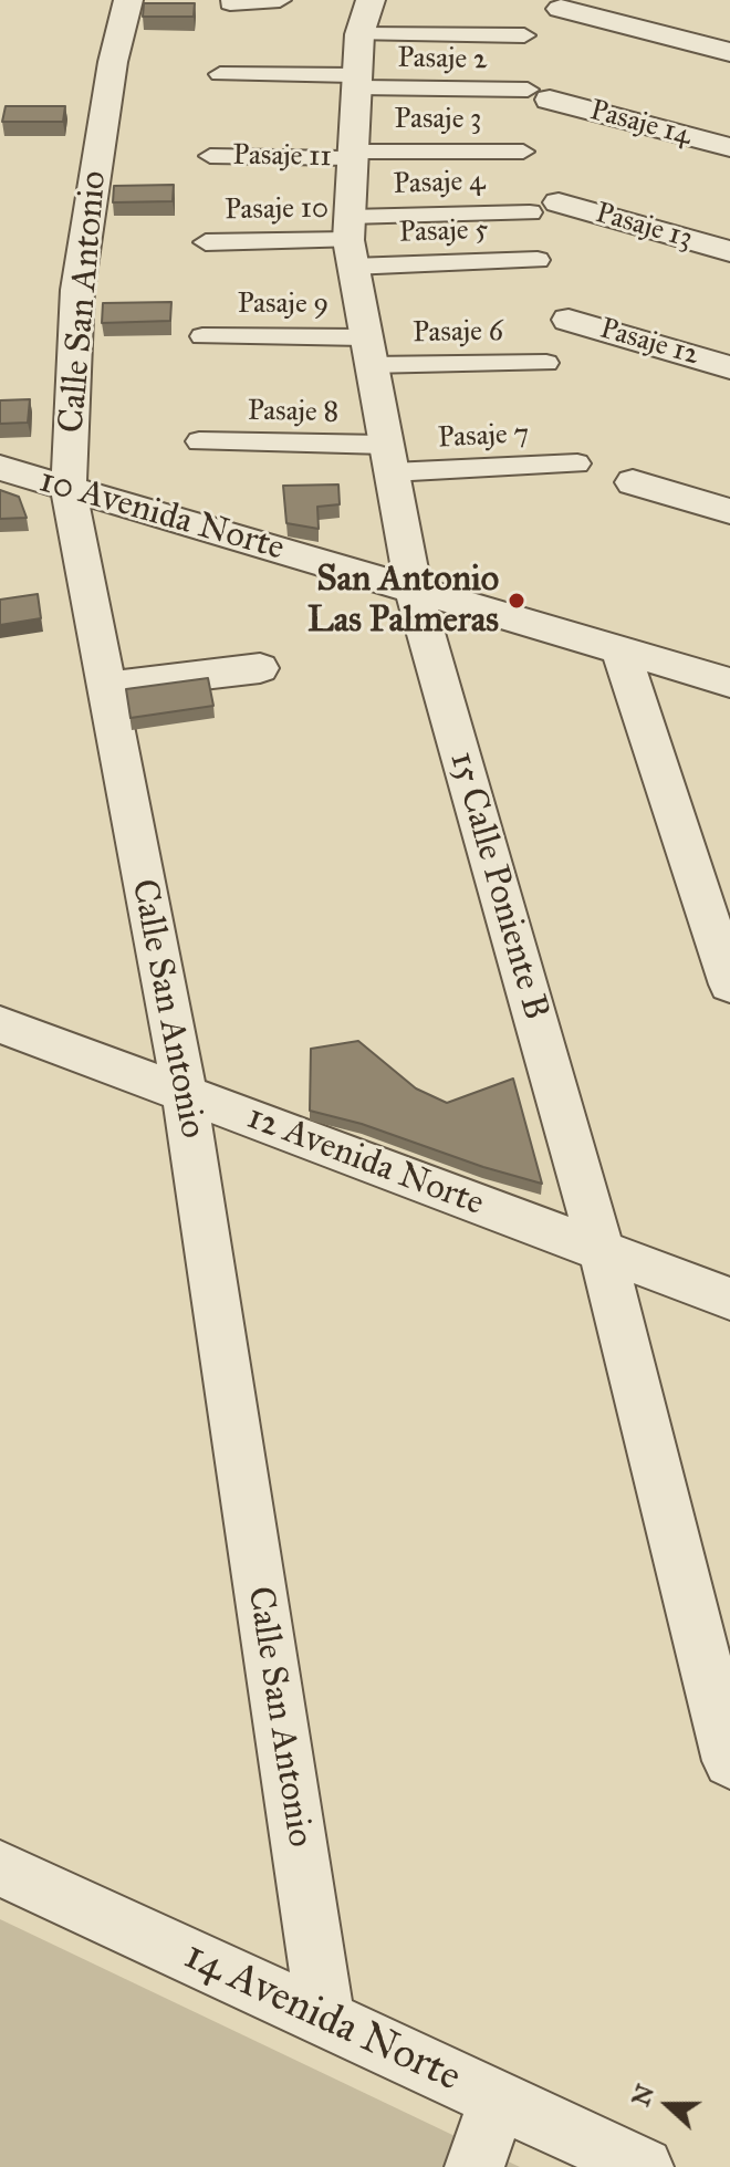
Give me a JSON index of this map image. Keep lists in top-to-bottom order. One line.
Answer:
{"streets":{"street":["Pasaje 2","Pasaje 3","Pasaje 14","Pasaje 11","Pasaje 4","Pasaje 10","Pasaje 13","Pasaje 5","Calle San Antonio","Pasaje 9","Pasaje 6","Pasaje 12","Pasaje 8","Pasaje 7","10 Avenida Norte","15 Calle Poniente B","12 Avenida Norte","14 Avenida Norte"]},"crossings":[["Pasaje 2","Pasaje 14"],["Pasaje 2","15 Calle Poniente B"],["Pasaje 3","Pasaje 11"],["Pasaje 3","15 Calle Poniente B"],["Pasaje 11","15 Calle Poniente B"],["Pasaje 4","Pasaje 10"],["Pasaje 4","Pasaje 13"],["Pasaje 4","Pasaje 5"],["Pasaje 4","15 Calle Poniente B"],["Pasaje 10","Pasaje 5"],["Pasaje 10","15 Calle Poniente B"],["Pasaje 5","15 Calle Poniente B"],["Calle San Antonio","10 Avenida Norte"],["Calle San Antonio","12 Avenida Norte"],["Calle San Antonio","14 Avenida Norte"],["Pasaje 9","Pasaje 6"],["Pasaje 9","15 Calle Poniente B"],["Pasaje 6","15 Calle Poniente B"],["Pasaje 8","Pasaje 7"],["Pasaje 8","15 Calle Poniente B"],["Pasaje 7","15 Calle Poniente B"],["10 Avenida Norte","15 Calle Poniente B"],["15 Calle Poniente B","12 Avenida Norte"]],"places":["San Antonio Las Palmeras"],"north":"left"}
